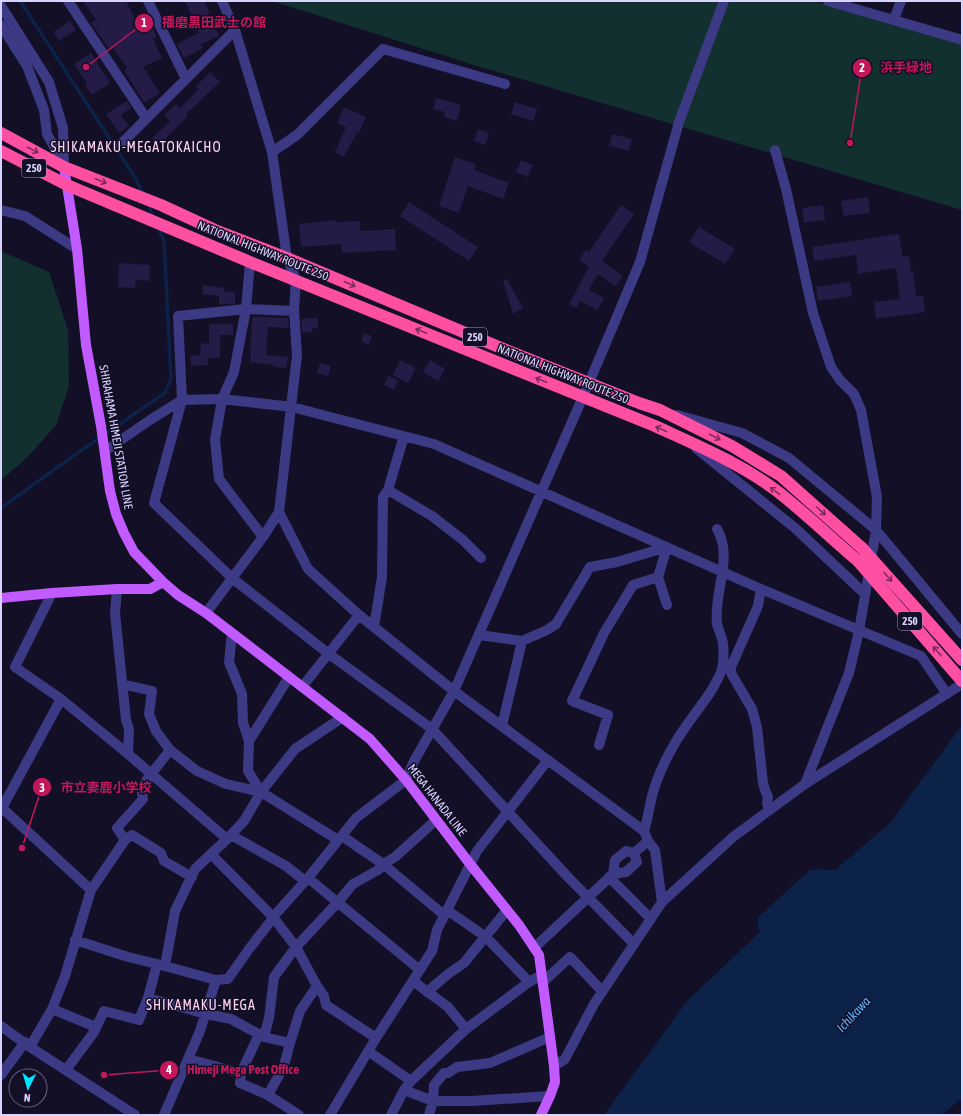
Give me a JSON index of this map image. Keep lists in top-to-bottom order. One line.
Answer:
{"streets":{"highway":["250","NATIONAL HIGHWAY ROUTE 250"],"main road":["SHIRAHAMA HIMEJI STATION LINE","MEGA HANADA LINE"]},"crossings":[["NATIONAL HIGHWAY ROUTE 250","SHIRAHAMA HIMEJI STATION LINE"],["SHIRAHAMA HIMEJI STATION LINE","MEGA HANADA LINE"]],"districts":["SHIKAMAKU-MEGATOKAICHO","SHIKAMAKU-MEGA"],"water":["Ichikawa"],"places":["播磨黒田武士の館","浜手緑地","市立妻鹿小学校","Himeji Mega Post Office"],"north":"bottom"}
